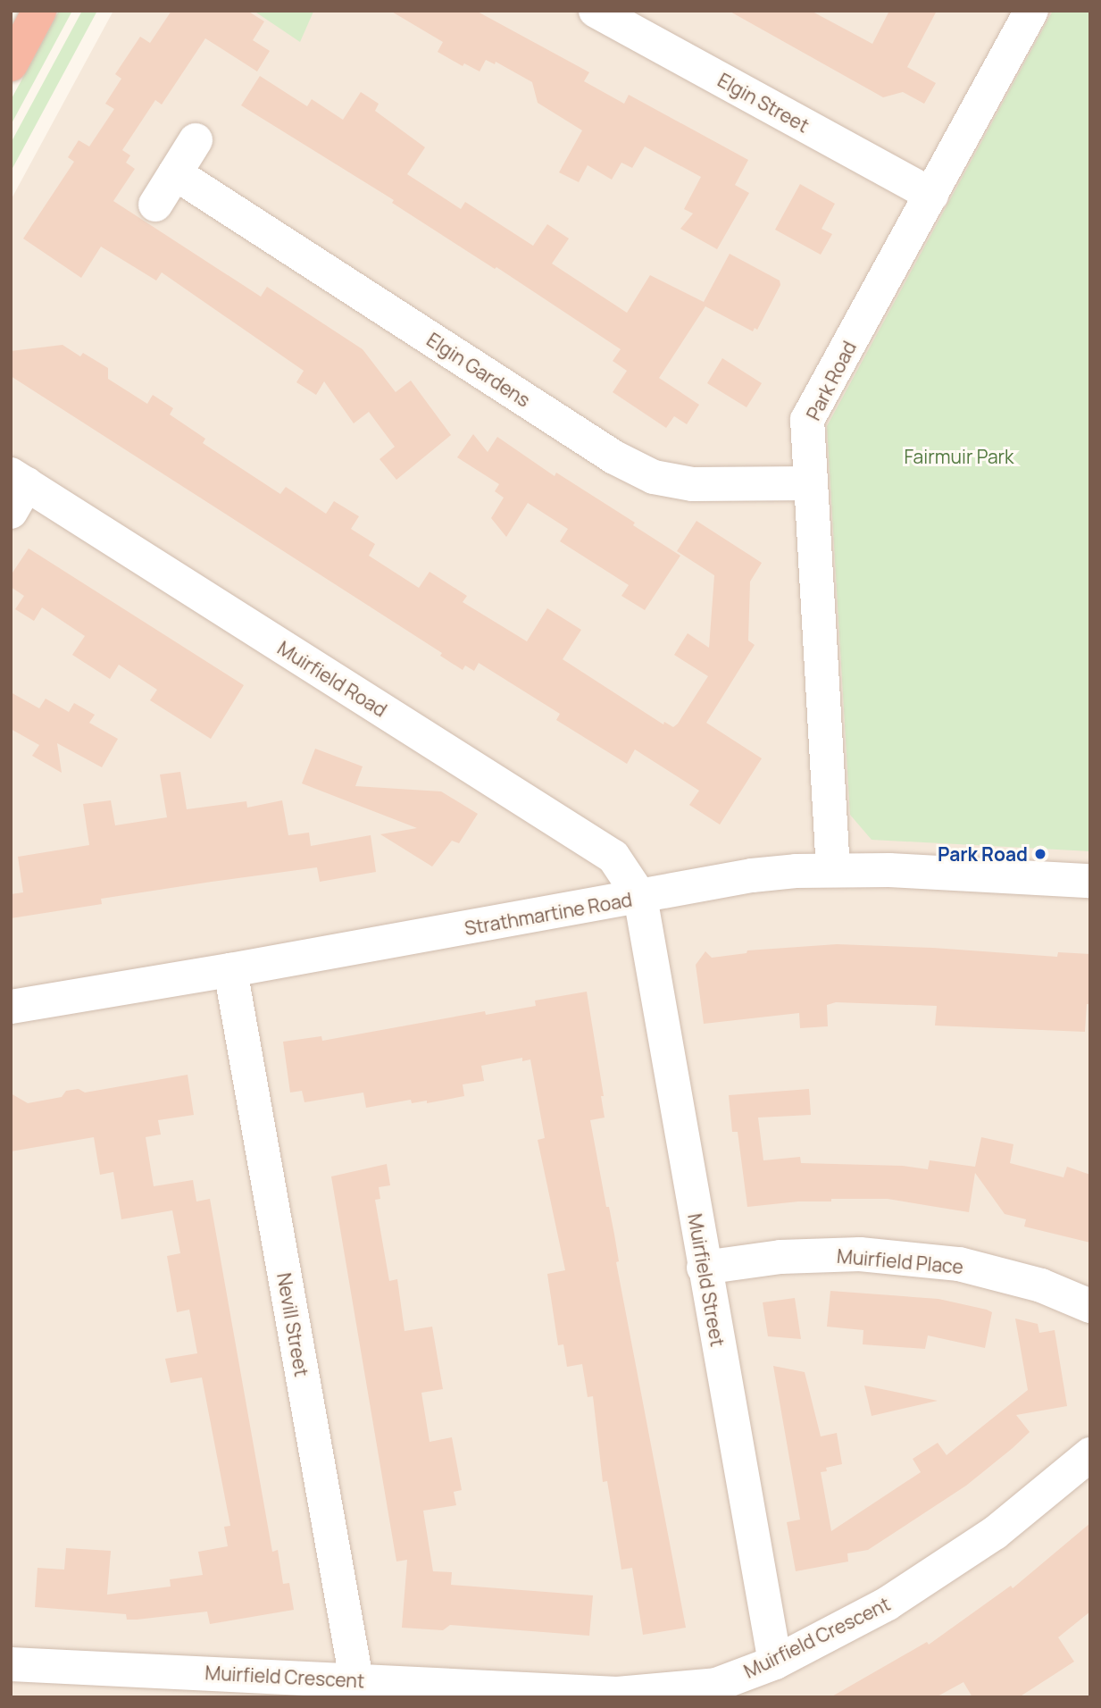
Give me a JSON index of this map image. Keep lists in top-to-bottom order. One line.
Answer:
{"streets":{"street":["Elgin Street","Elgin Gardens","Park Road","Muirfield Road","Strathmartine Road","Muirfield Place","Muirfield Street","Nevill Street","Muirfield Crescent"]},"crossings":[["Elgin Street","Park Road"],["Elgin Gardens","Park Road"],["Park Road","Strathmartine Road"],["Muirfield Road","Strathmartine Road"],["Muirfield Road","Muirfield Street"],["Strathmartine Road","Muirfield Street"],["Strathmartine Road","Nevill Street"],["Muirfield Place","Muirfield Street"],["Muirfield Street","Muirfield Crescent"],["Nevill Street","Muirfield Crescent"]],"parks":["Fairmuir Park"],"places":["Park Road"]}
